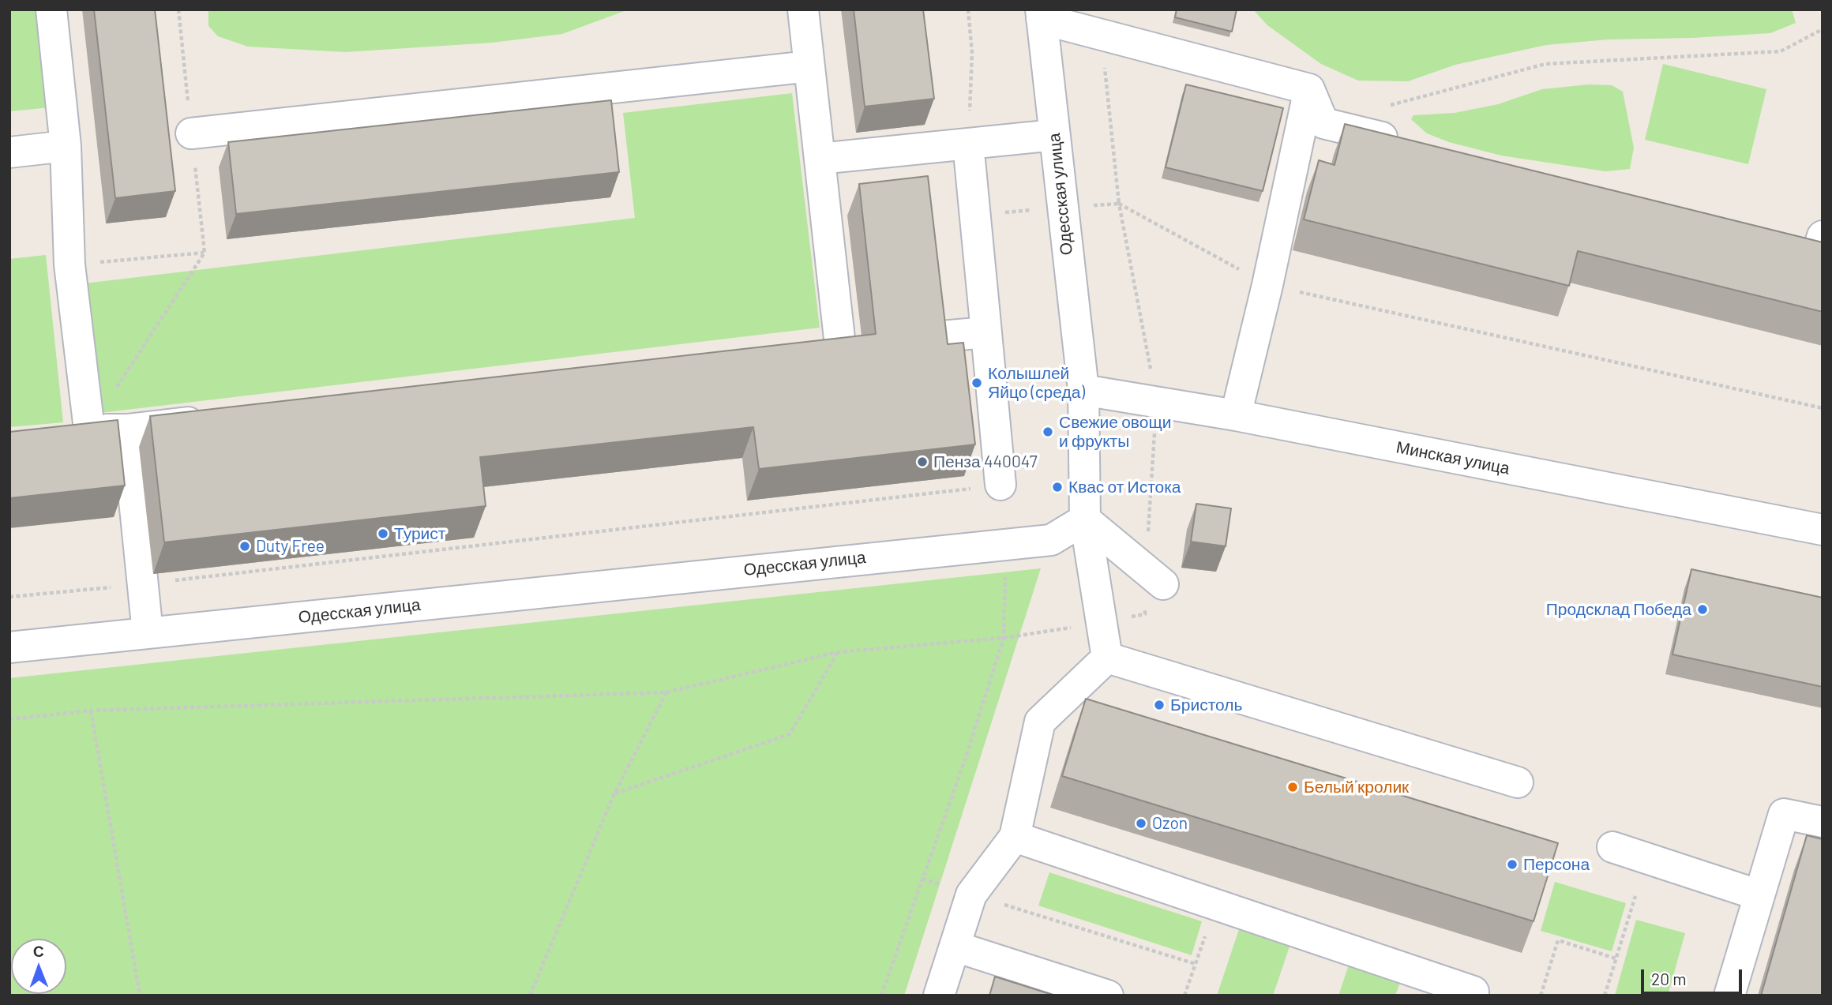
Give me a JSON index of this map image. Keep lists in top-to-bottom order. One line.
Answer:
{"streets":{"street":["Одесская улица","Минская улица"]},"crossings":[["Одесская улица","Минская улица"]],"places":["Колышлей Яйцо (среда)","Свежие овощи и фрукты","Пенза 440047","Квас от Истока","Турист","Duty Free","Продсклад Победа","Бристоль","Белый кролик","Ozon","Персона"],"scale_bar":"20 m","north":"top"}
